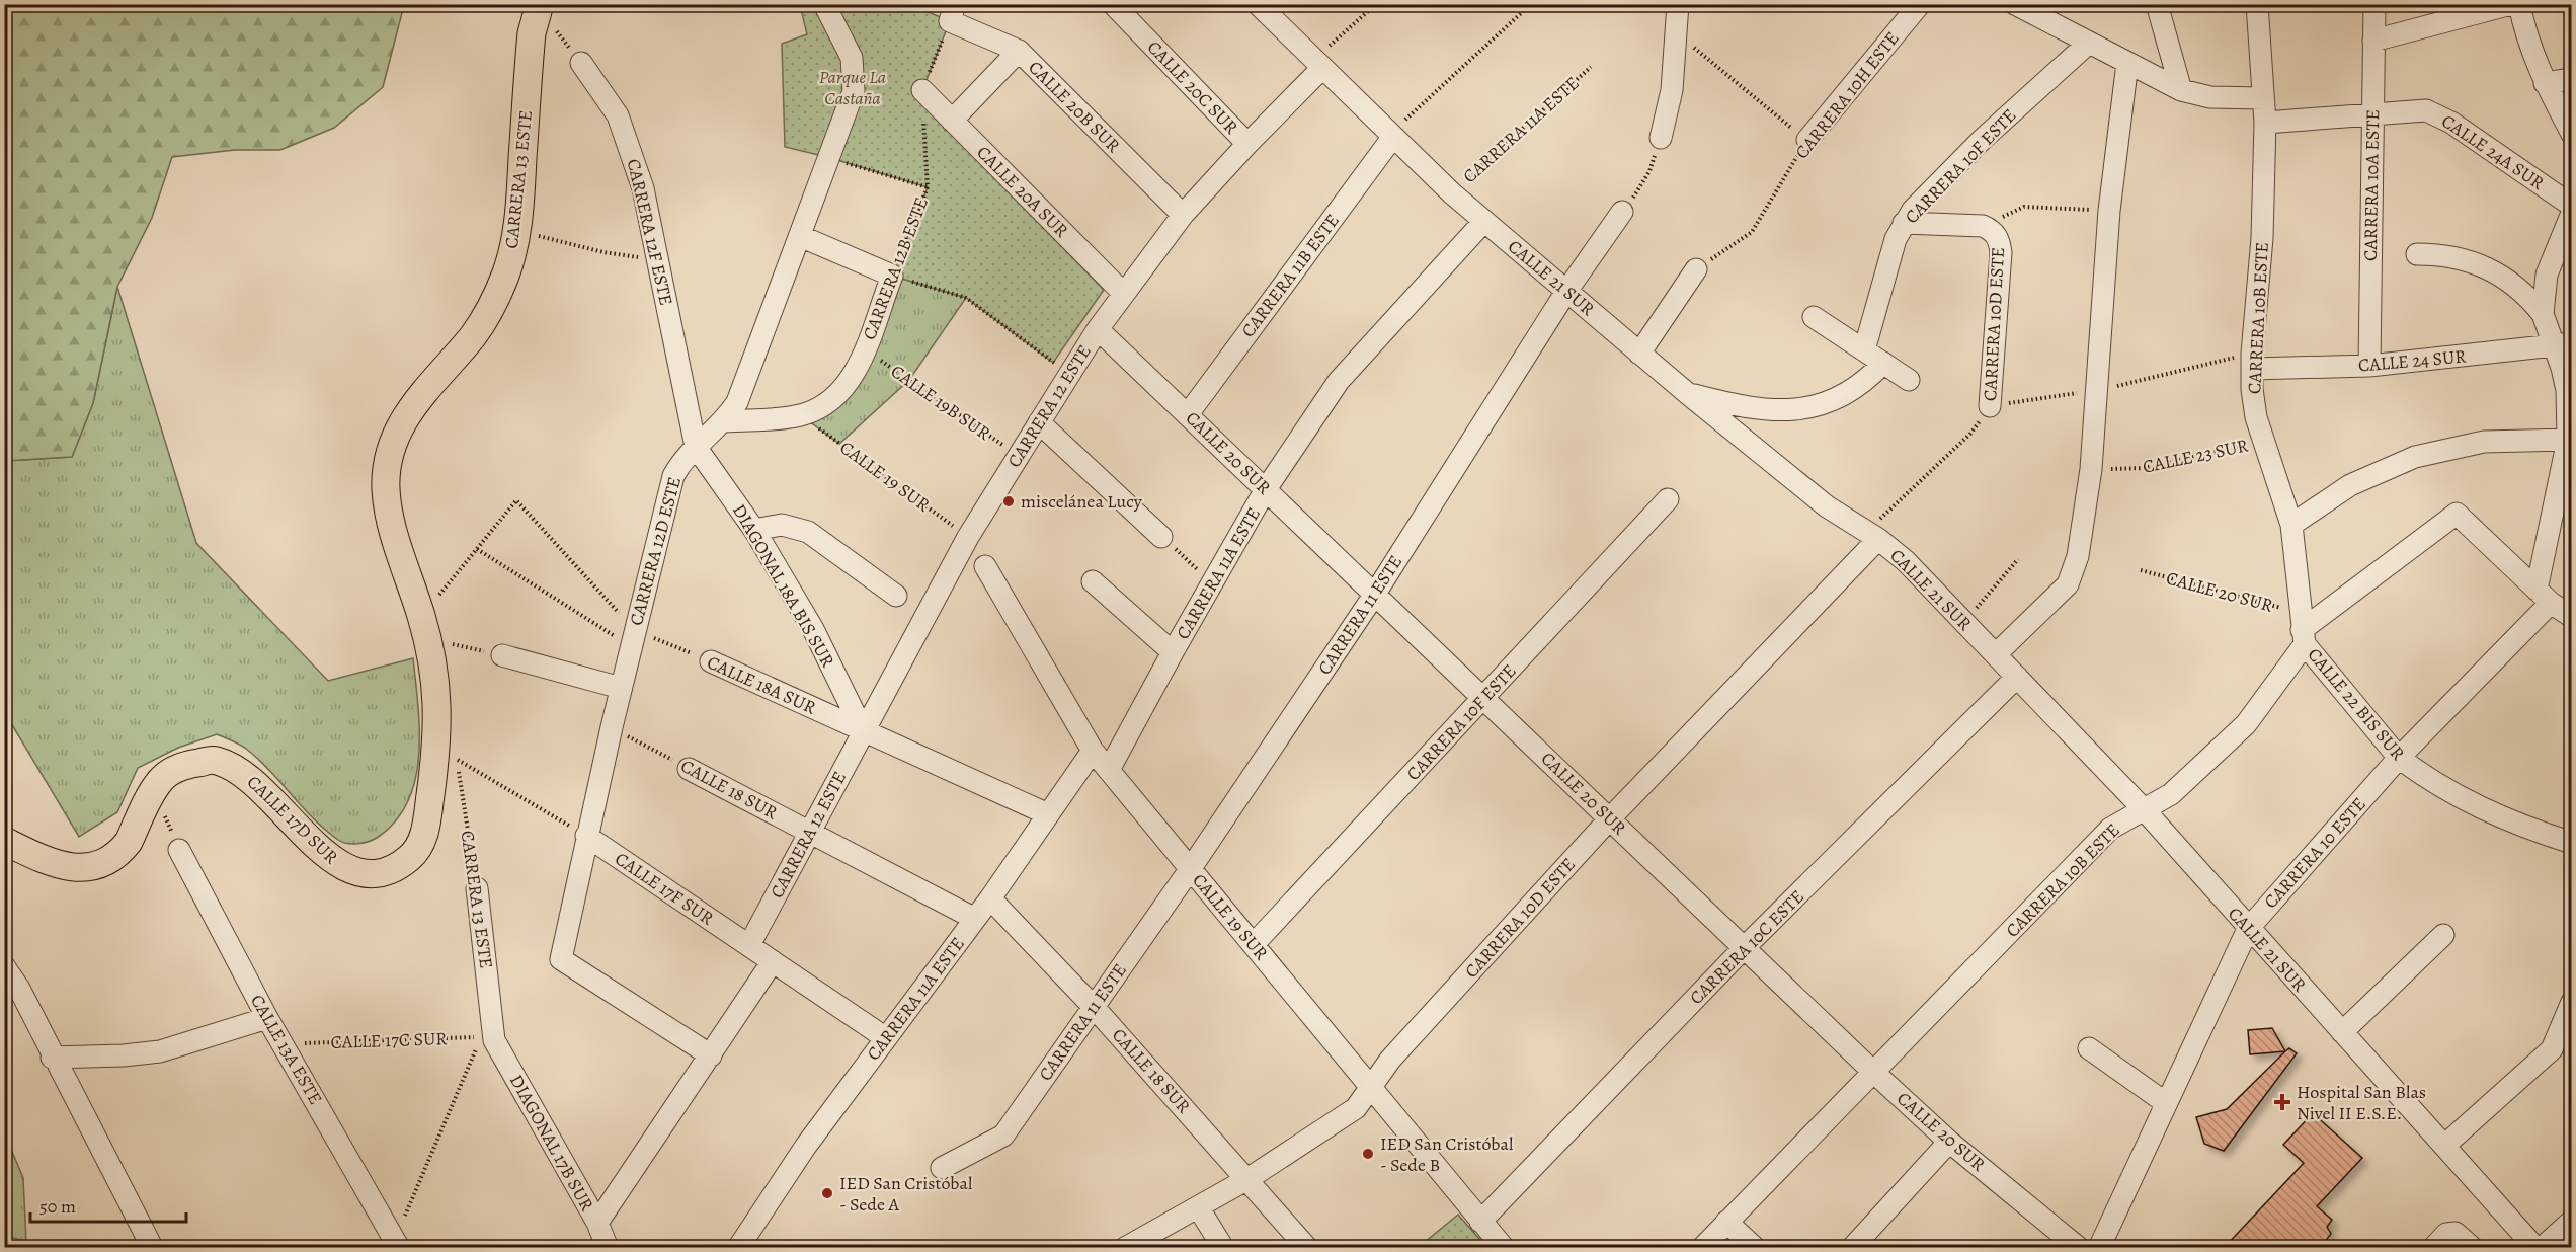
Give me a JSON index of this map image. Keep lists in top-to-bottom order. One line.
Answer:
{"streets":{"main road":["CARRERA 13 ESTE","CALLE 17D SUR"],"street":["CALLE 20C SUR","CARRERA 10H ESTE","CALLE 20B SUR","CARRERA 11A ESTE","CALLE 24A SUR","CARRERA 10F ESTE","CARRERA 10A ESTE","CALLE 20A SUR","CARRERA 12F ESTE","CARRERA 12B ESTE","CARRERA 11B ESTE","CALLE 21 SUR","CARRERA 10B ESTE","CARRERA 10D ESTE","CALLE 24 SUR","CARRERA 12 ESTE","CALLE 20 SUR","CALLE 19 SUR","CARRERA 12D ESTE","DIAGONAL 18A BIS SUR","CARRERA 11 ESTE","CALLE 18A SUR","CALLE 22 BIS SUR","CALLE 18 SUR","CARRERA 10 ESTE","CALLE 17F SUR","CARRERA 10C ESTE","CALLE 13A ESTE","DIAGONAL 17B SUR"],"path":["CALLE 19B SUR","CALLE 23 SUR","CALLE 17C SUR"]},"crossings":[["CALLE 20C SUR","CARRERA 12 ESTE"],["CALLE 20B SUR","CARRERA 12B ESTE"],["CALLE 20B SUR","CARRERA 12 ESTE"],["CARRERA 11A ESTE","CALLE 21 SUR"],["CARRERA 11A ESTE","CALLE 20 SUR"],["CARRERA 11A ESTE","CALLE 19 SUR"],["CARRERA 11A ESTE","CALLE 18A SUR"],["CARRERA 11A ESTE","CALLE 18 SUR"],["CARRERA 11A ESTE","CALLE 17F SUR"],["CALLE 24A SUR","CARRERA 10A ESTE"],["CALLE 24A SUR","CARRERA 10B ESTE"],["CARRERA 10F ESTE","CARRERA 10D ESTE"],["CARRERA 10F ESTE","CALLE 20 SUR"],["CARRERA 10F ESTE","CALLE 19 SUR"],["CARRERA 13 ESTE","CARRERA 12D ESTE"],["CARRERA 13 ESTE","CALLE 17D SUR"],["CARRERA 13 ESTE","CALLE 17F SUR"],["CARRERA 13 ESTE","CALLE 17C SUR"],["CARRERA 13 ESTE","DIAGONAL 17B SUR"],["CARRERA 10A ESTE","CALLE 24 SUR"],["CALLE 20A SUR","CARRERA 12B ESTE"],["CALLE 20A SUR","CARRERA 12 ESTE"],["CARRERA 12F ESTE","CARRERA 12D ESTE"],["CARRERA 12F ESTE","DIAGONAL 18A BIS SUR"],["CARRERA 12B ESTE","CALLE 19B SUR"],["CARRERA 12B ESTE","CALLE 19 SUR"],["CARRERA 12B ESTE","CARRERA 12D ESTE"],["CARRERA 11B ESTE","CALLE 21 SUR"],["CARRERA 11B ESTE","CALLE 20 SUR"],["CALLE 21 SUR","CARRERA 10B ESTE"],["CALLE 21 SUR","CARRERA 10D ESTE"],["CALLE 21 SUR","CARRERA 12 ESTE"],["CALLE 21 SUR","CARRERA 11 ESTE"],["CALLE 21 SUR","CARRERA 10 ESTE"],["CALLE 21 SUR","CARRERA 10C ESTE"],["CARRERA 10B ESTE","CALLE 24 SUR"],["CARRERA 10B ESTE","CALLE 20 SUR"],["CARRERA 10B ESTE","CALLE 23 SUR"],["CARRERA 10B ESTE","CALLE 22 BIS SUR"],["CARRERA 10D ESTE","CALLE 20 SUR"],["CARRERA 10D ESTE","CALLE 19 SUR"],["CARRERA 10D ESTE","CALLE 18 SUR"],["CALLE 19B SUR","CARRERA 12 ESTE"],["CARRERA 12 ESTE","CALLE 20 SUR"],["CARRERA 12 ESTE","CALLE 19 SUR"],["CARRERA 12 ESTE","DIAGONAL 18A BIS SUR"],["CARRERA 12 ESTE","CALLE 18A SUR"],["CARRERA 12 ESTE","CALLE 18 SUR"],["CARRERA 12 ESTE","CALLE 17F SUR"],["CALLE 20 SUR","CARRERA 11 ESTE"],["CALLE 20 SUR","CALLE 22 BIS SUR"],["CALLE 20 SUR","CARRERA 10C ESTE"],["CALLE 19 SUR","CARRERA 11 ESTE"],["CALLE 19 SUR","CARRERA 10C ESTE"],["CARRERA 12D ESTE","DIAGONAL 18A BIS SUR"],["CARRERA 12D ESTE","CALLE 18A SUR"],["CARRERA 12D ESTE","CALLE 18 SUR"],["CARRERA 12D ESTE","CALLE 17F SUR"],["DIAGONAL 18A BIS SUR","CALLE 18A SUR"],["CARRERA 11 ESTE","CALLE 18 SUR"],["CALLE 22 BIS SUR","CARRERA 10 ESTE"],["CALLE 17C SUR","CALLE 13A ESTE"],["CALLE 17C SUR","DIAGONAL 17B SUR"]],"parks":["Parque La Castaña"],"places":{"other":["miscelánea Lucy","IED San Cristóbal - Sede B","IED San Cristóbal - Sede A"],"health":["Hospital San Blas Nivel II E.S.E."]},"scale_bar":"50 m"}
